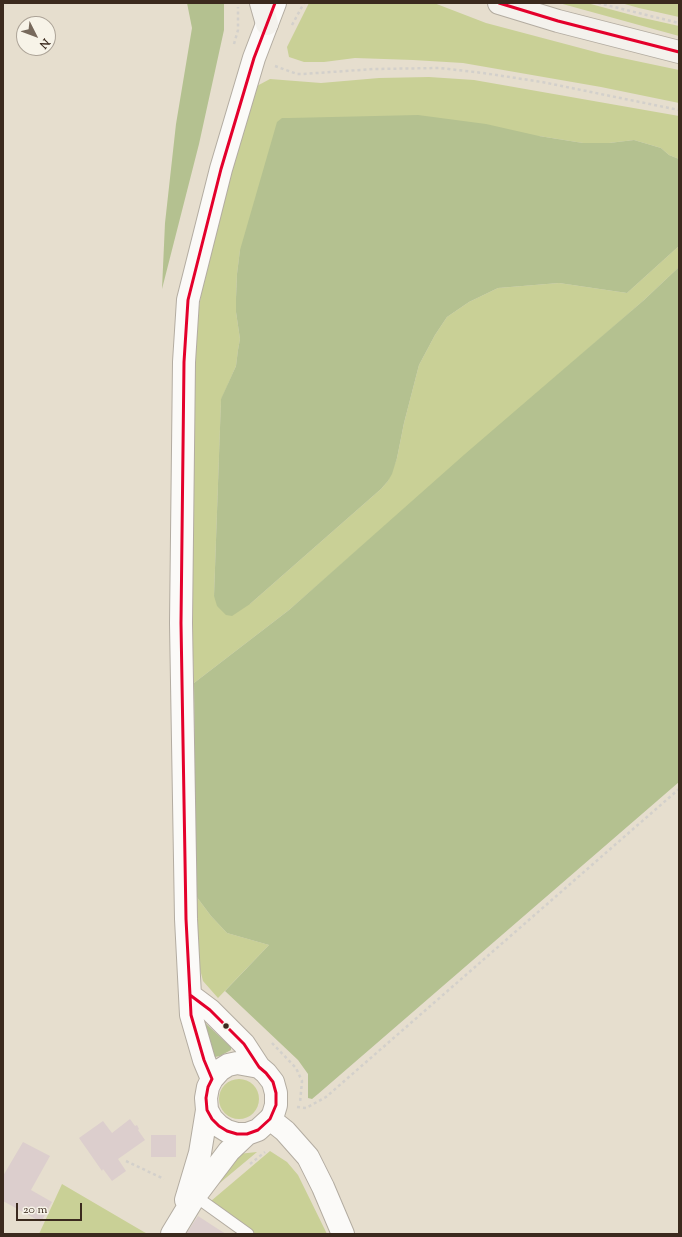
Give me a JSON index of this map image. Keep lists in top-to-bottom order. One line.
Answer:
{"scale_bar":"20 m","north":"bottom right"}
